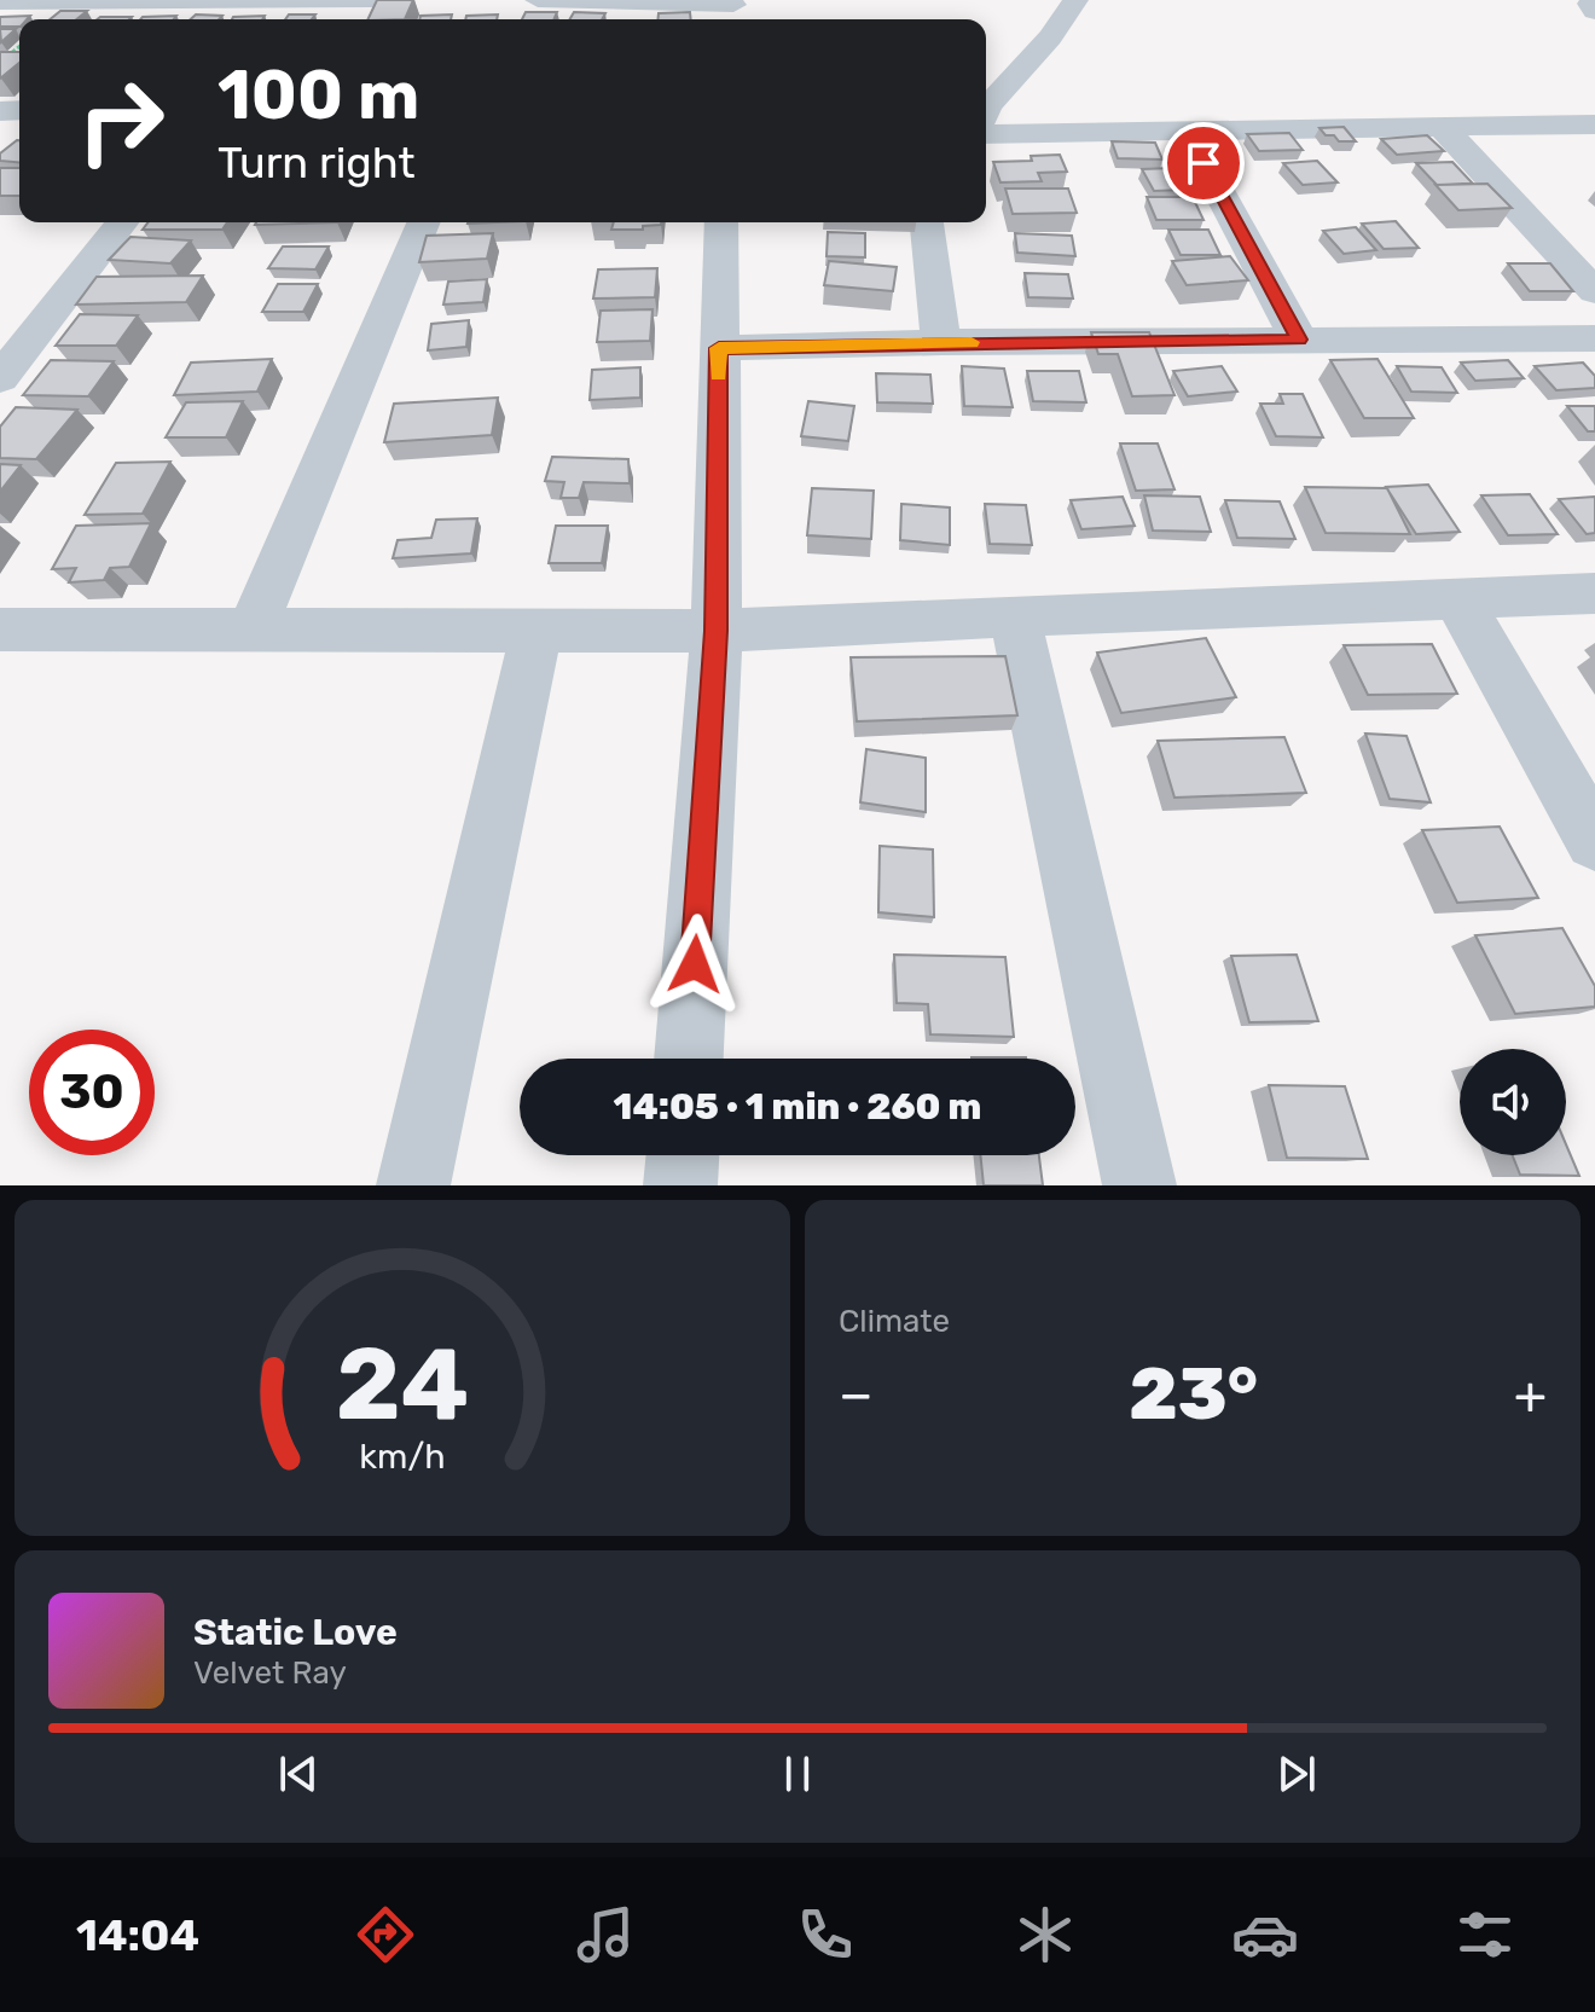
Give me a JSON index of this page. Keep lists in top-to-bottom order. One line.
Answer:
{"page":{"turn":["100 m","Turn right"],"limit":"30","trip":"14:05 · 1 min · 260 m","tile":"Climate","heat":["−","23°","+"],"song":["Static Love","Velvet Ray"],"tabs":"14:04","gauge":["24","km/h"]}}
